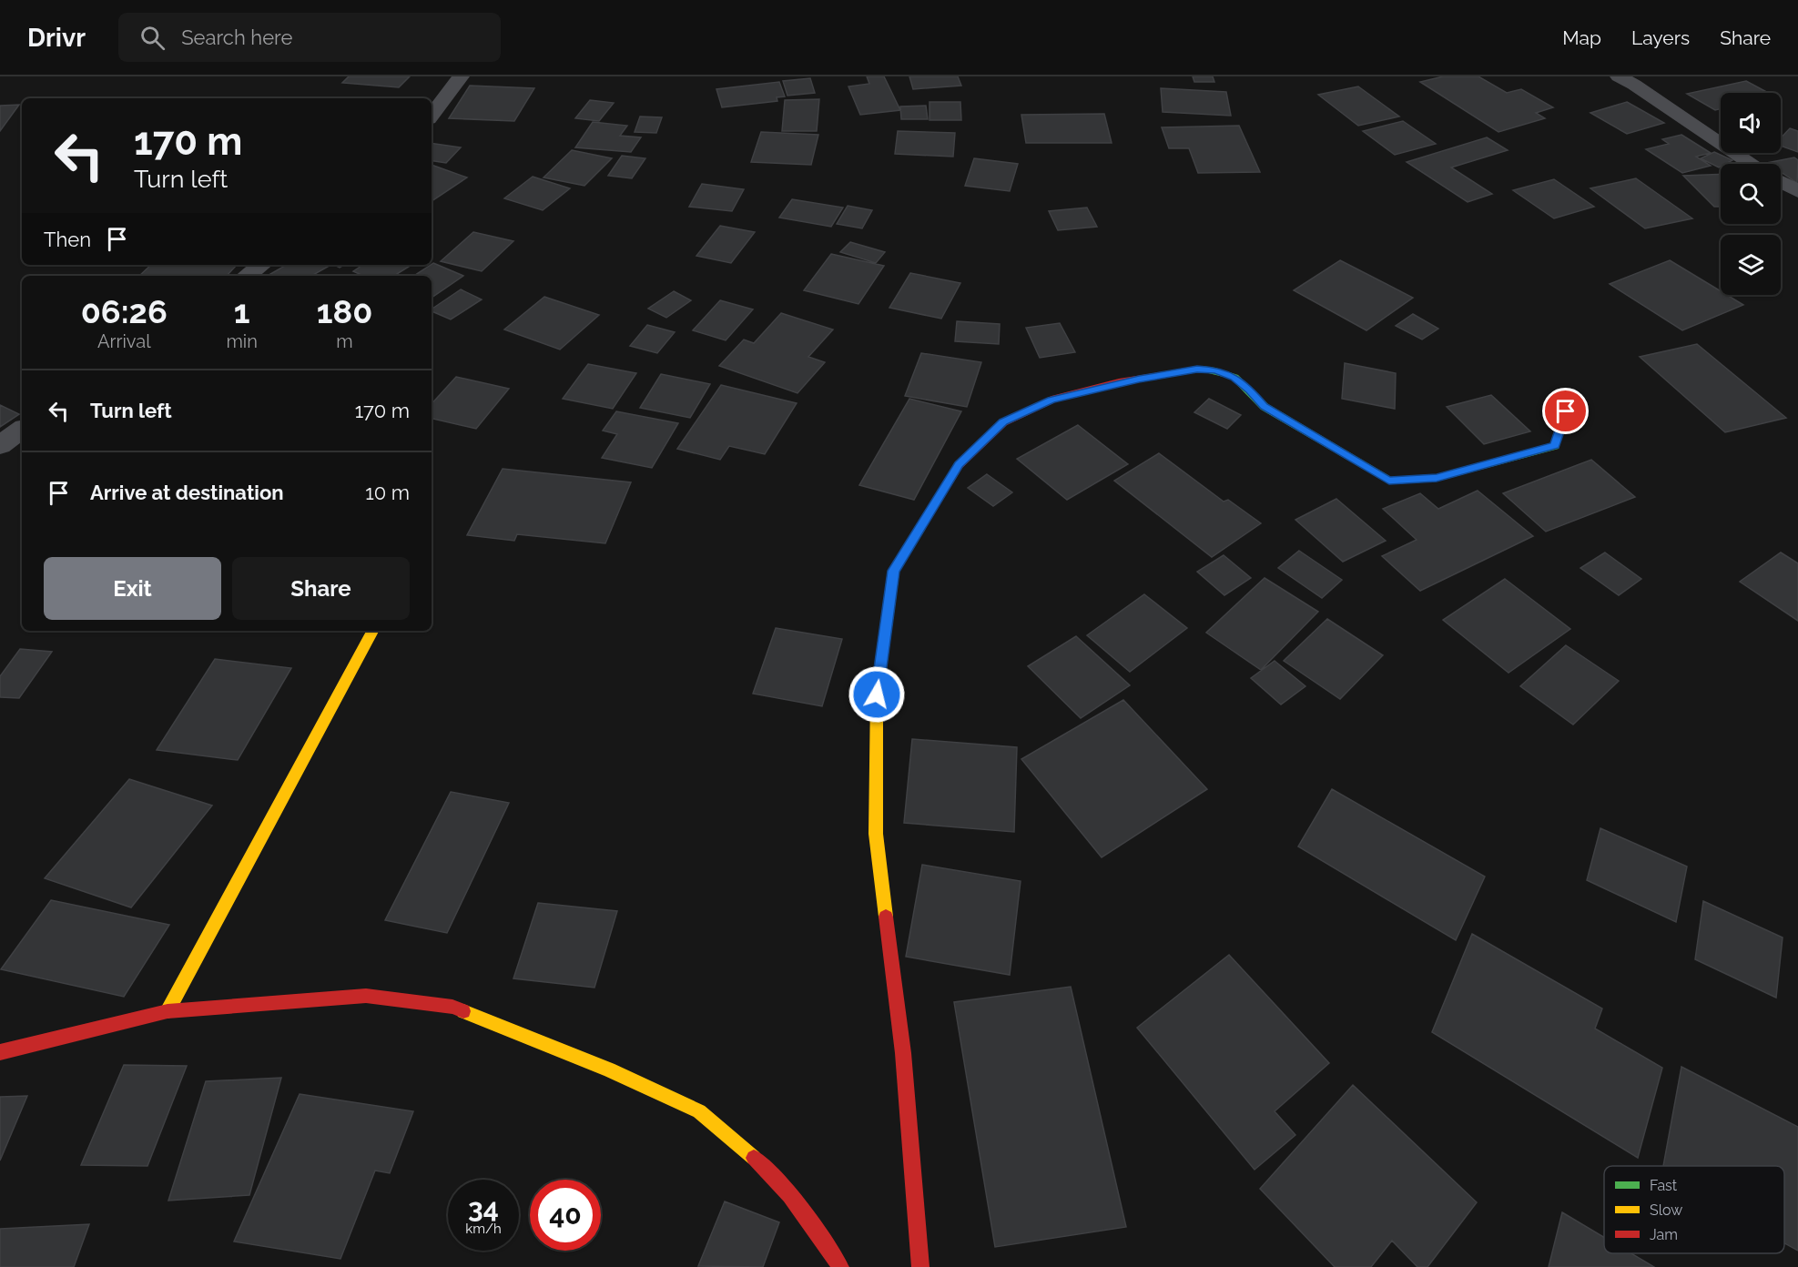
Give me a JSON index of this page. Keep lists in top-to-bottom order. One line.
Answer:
{"legend":["Fast","Slow","Jam"],"page":{"header":"Drivr","search":"Search here","nav":["Map","Layers","Share"],"turn":["170 m","Turn left"],"then":"Then","eta":["06:26","Arrival","1","min","180","m"],"list":[{"name":"Turn left","value":"170 m"},{"name":"Arrive at destination","value":"10 m"}],"buttons":["Exit","Share"],"speed":"34 km/h","limit":"40"}}
